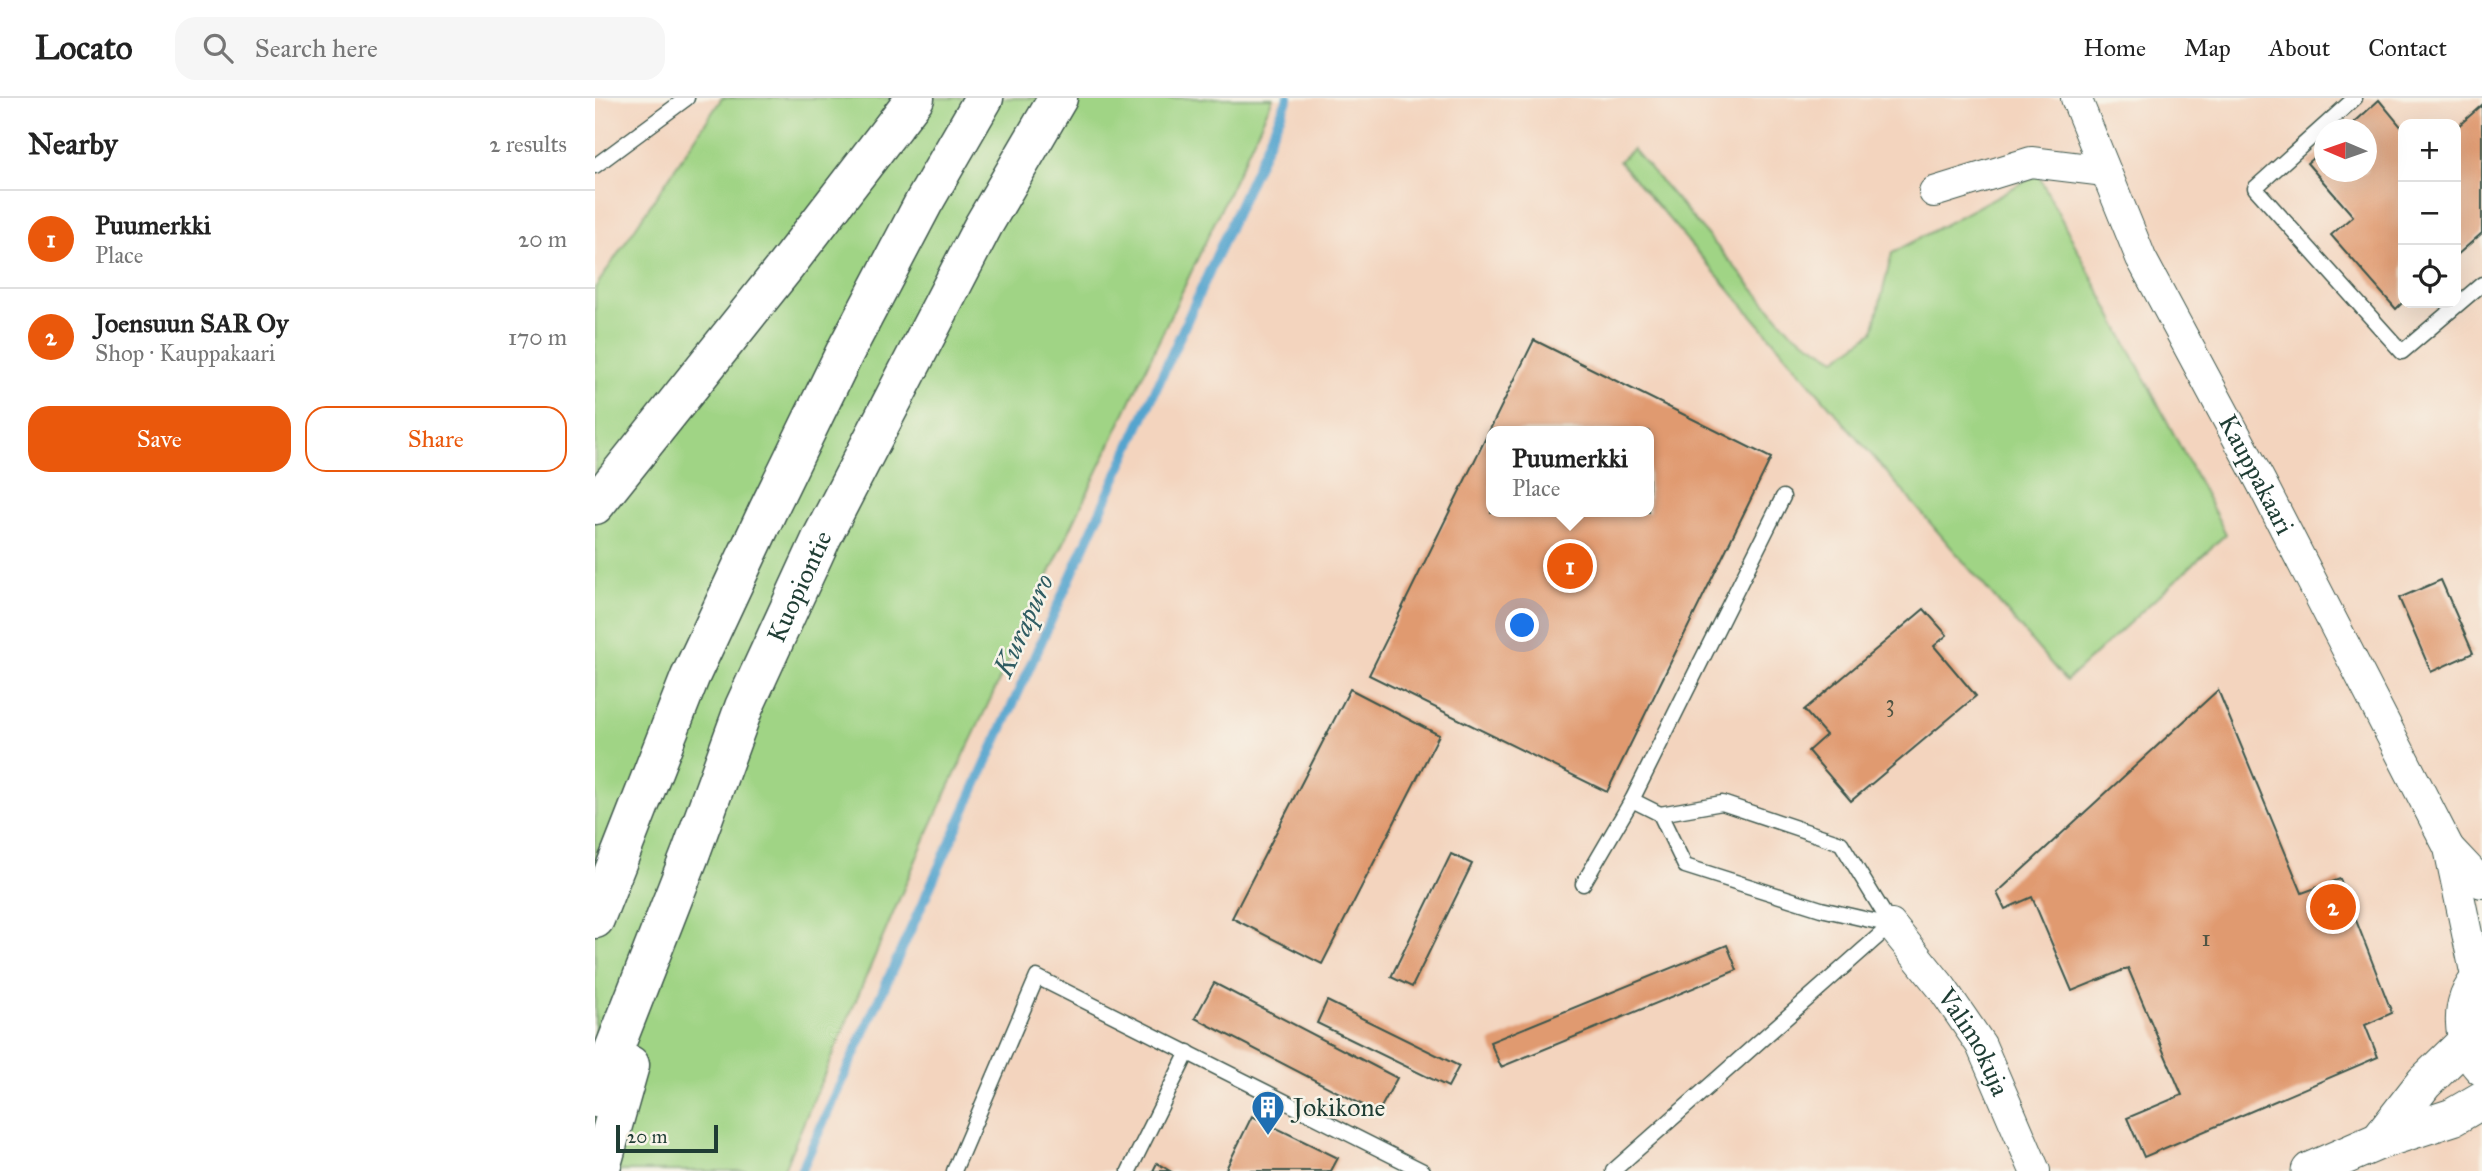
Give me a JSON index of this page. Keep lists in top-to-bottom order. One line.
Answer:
{"streets":{"highway":["Kuopiontie"],"street":["Kauppakaari","Valimokuja"]},"water":["Kurapuro"],"places":{"building":["Jokikone"]},"house_numbers":["3","1"],"scale_bar":"20 m","north":"left","page":{"header":"Locato","search":"Search here","nav":["Home","Map","About","Contact"],"heading":["Nearby","2 results"],"map_buttons":["+","−"],"list":[{"mark":"1","name":"Puumerkki","note":"Place","value":"20 m"},{"mark":"2","name":"Joensuun SAR Oy","note":"Shop · Kauppakaari","value":"170 m"}],"buttons":["Save","Share"],"popup":["Puumerkki","Place"],"pins":["1","2"],"scale":"20 m"}}
